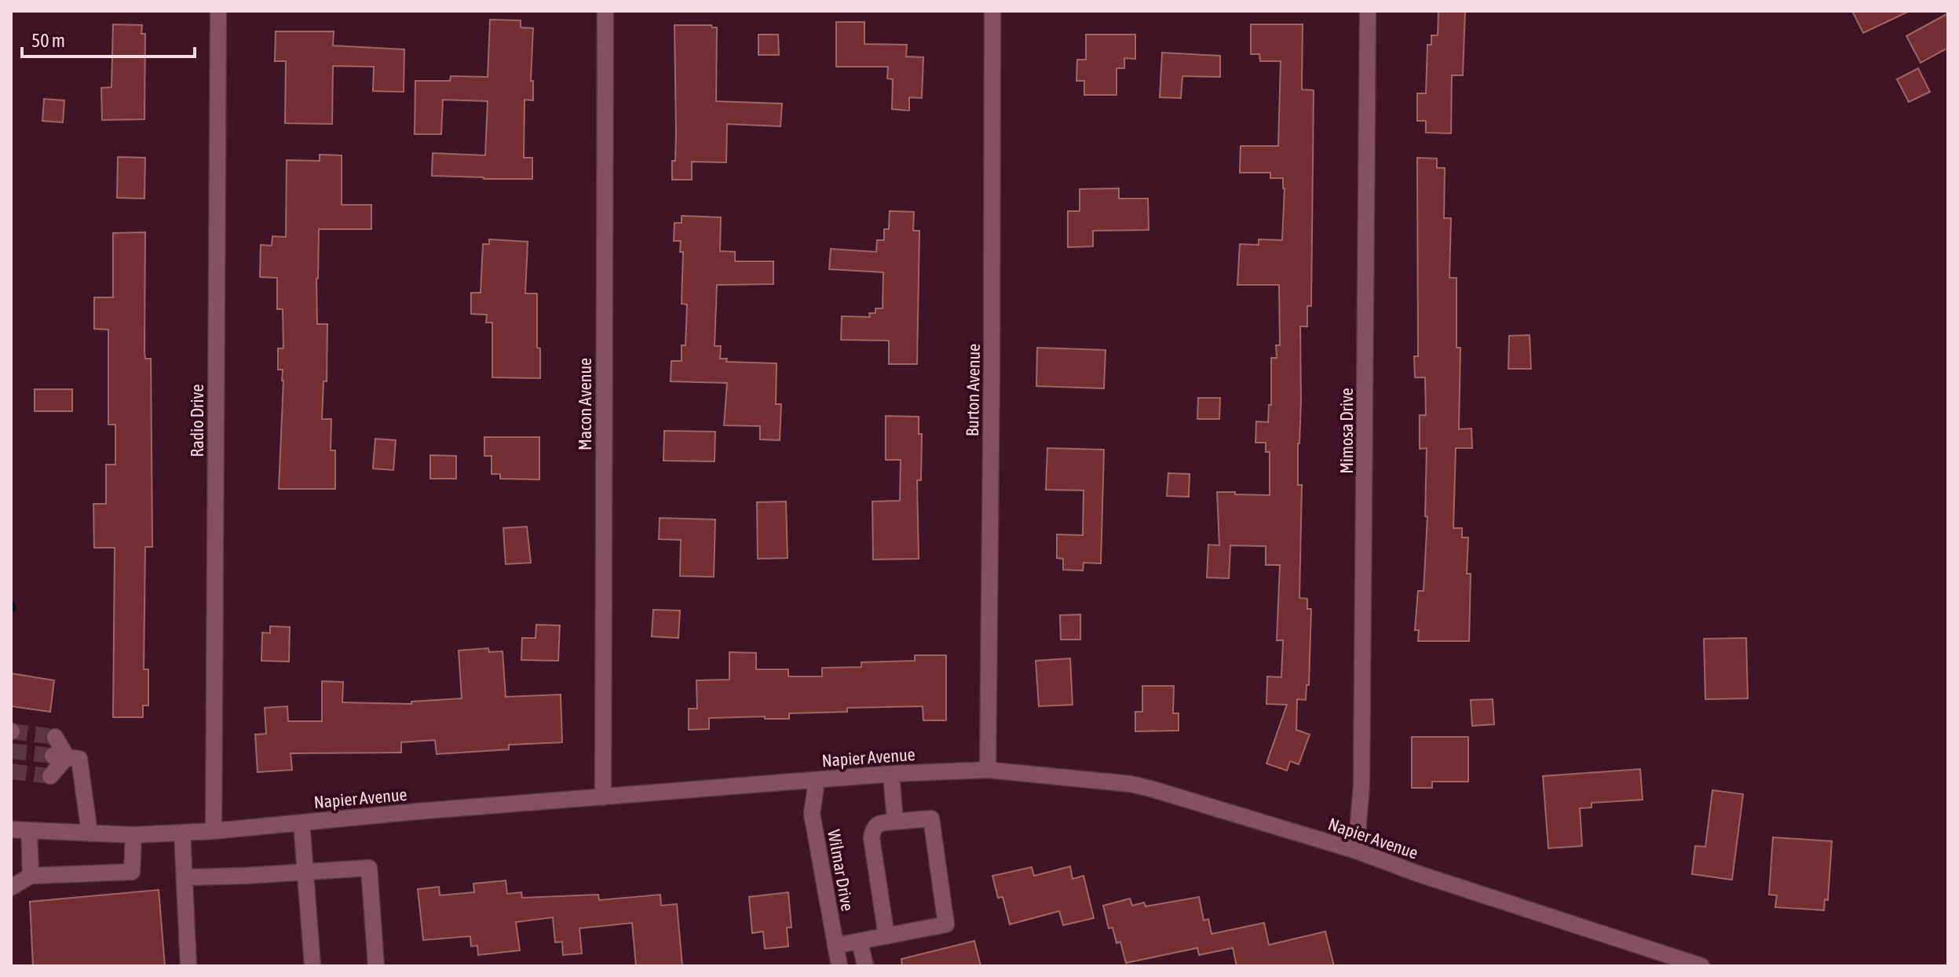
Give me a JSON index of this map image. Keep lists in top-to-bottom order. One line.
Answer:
{"streets":{"street":["Burton Avenue","Macon Avenue","Radio Drive","Mimosa Drive","Napier Avenue","Wilmar Drive"]},"crossings":[["Burton Avenue","Napier Avenue"],["Macon Avenue","Napier Avenue"],["Radio Drive","Napier Avenue"],["Mimosa Drive","Napier Avenue"],["Napier Avenue","Wilmar Drive"]],"scale_bar":"50 m"}
